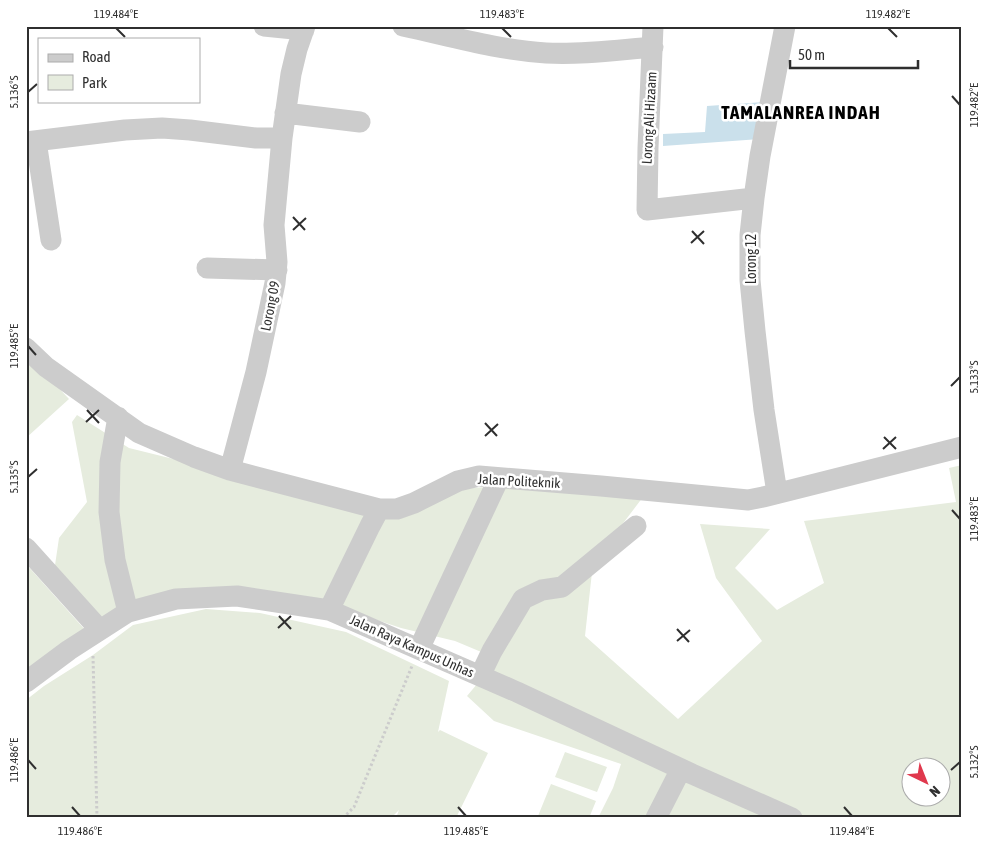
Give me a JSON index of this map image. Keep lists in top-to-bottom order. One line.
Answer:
{"streets":{"street":["Lorong Ali Hizaam","Lorong 12","Lorong 09","Jalan Politeknik","Jalan Raya Kampus Unhas"]},"crossings":[["Lorong Ali Hizaam","Lorong 12"],["Lorong 12","Jalan Politeknik"],["Lorong 09","Jalan Politeknik"]],"districts":["TAMALANREA INDAH"],"legend":["Road","Park"],"scale_bar":"50 m","north":"bottom right","coordinates":["119.484°E","119.483°E","119.482°E","5.136°S","119.485°E","5.133°S","5.135°S","119.486°E","5.132°S"]}
